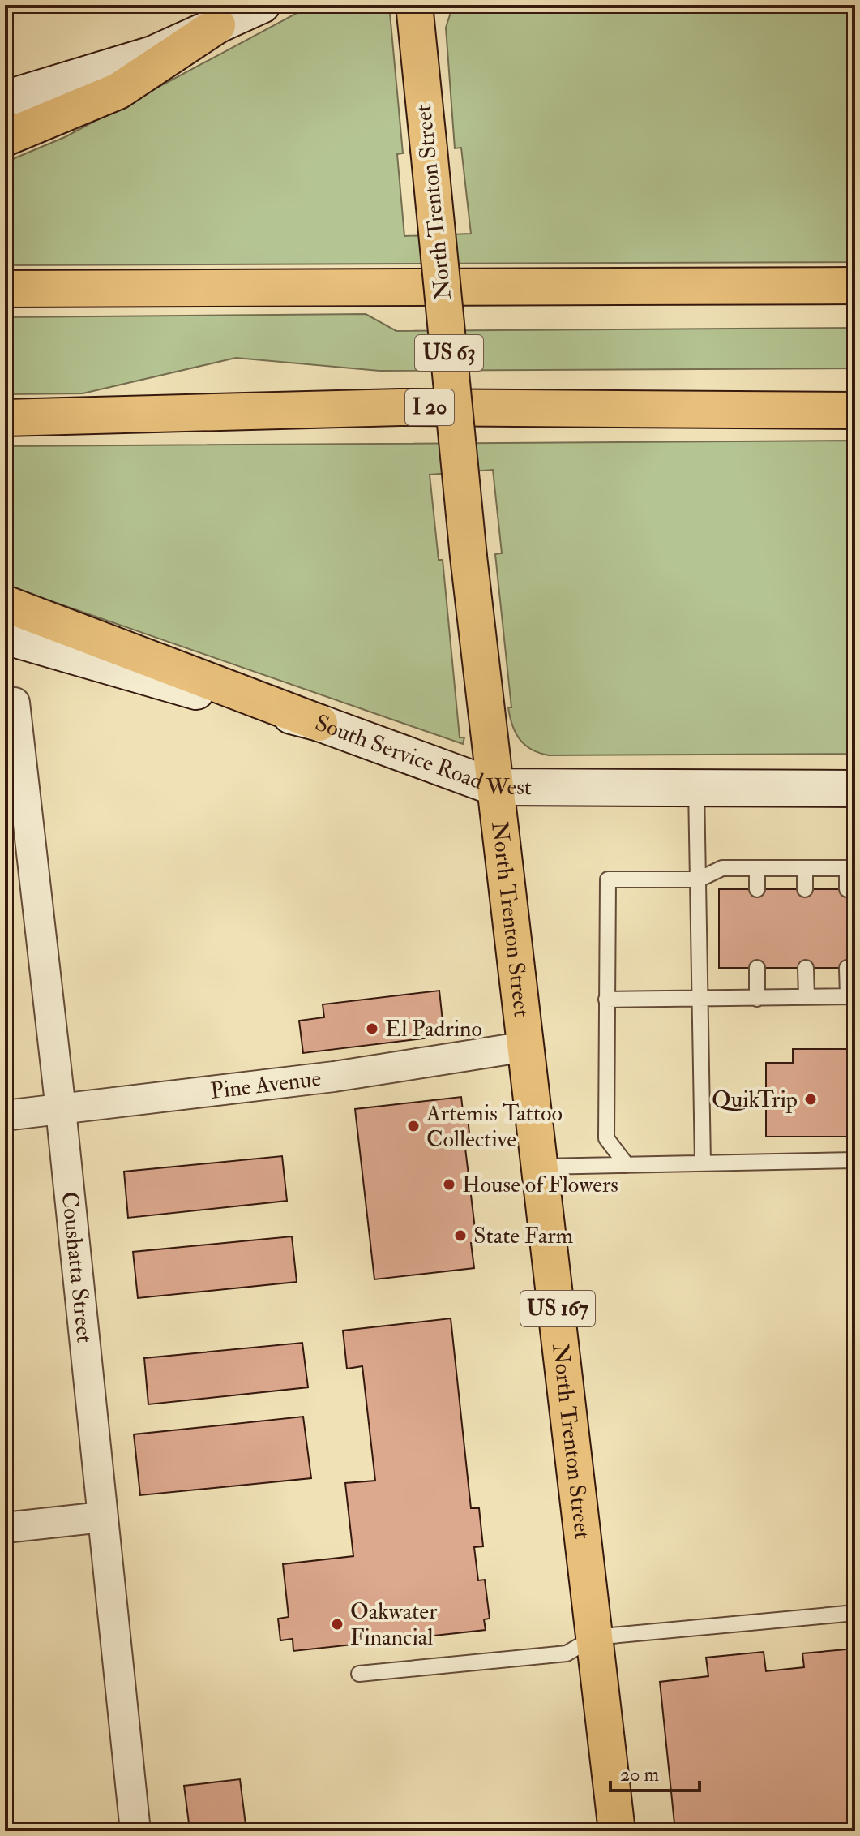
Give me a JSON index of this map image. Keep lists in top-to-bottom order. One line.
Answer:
{"streets":{"highway":["North Trenton Street","US 63","I 20","US 167"],"main road":["South Service Road West"],"street":["Pine Avenue","Coushatta Street"]},"crossings":[["North Trenton Street","South Service Road West"],["North Trenton Street","Pine Avenue"],["Pine Avenue","Coushatta Street"]],"places":["El Padrino","QuikTrip","Artemis Tattoo Collective","House of Flowers","State Farm","Oakwater Financial"],"scale_bar":"20 m"}
